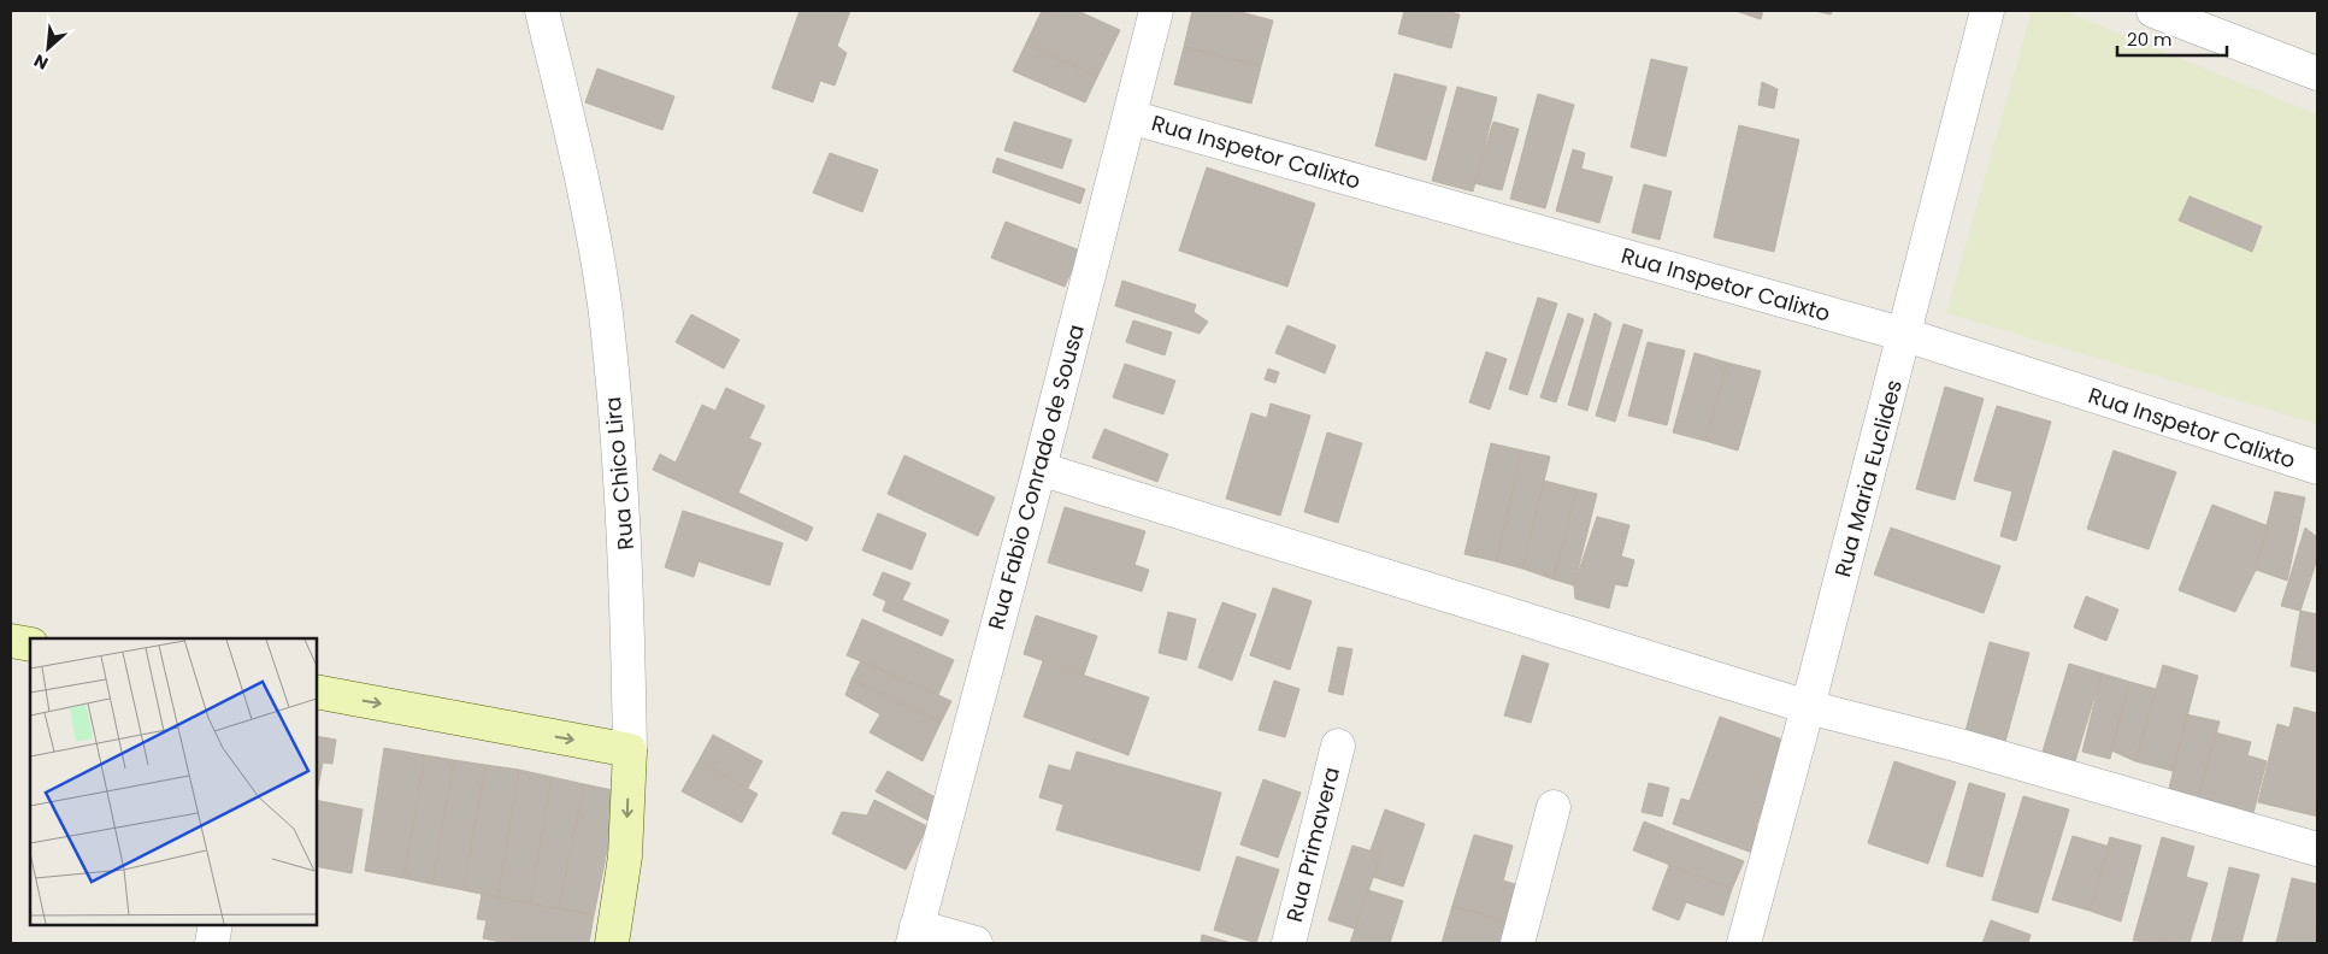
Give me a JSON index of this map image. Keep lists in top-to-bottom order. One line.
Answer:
{"streets":{"street":["Rua Inspetor Calixto","Rua Chico Lira","Rua Fabio Conrado de Sousa","Rua Maria Euclides","Rua Primavera"]},"crossings":[["Rua Inspetor Calixto","Rua Fabio Conrado de Sousa"],["Rua Inspetor Calixto","Rua Maria Euclides"]],"scale_bar":"20 m","north":"bottom left"}
